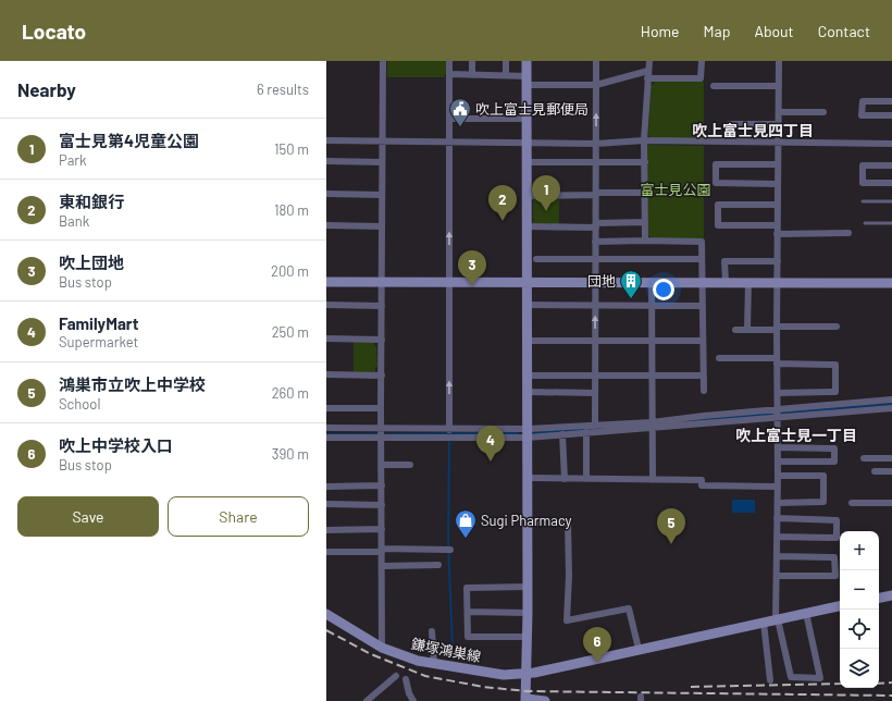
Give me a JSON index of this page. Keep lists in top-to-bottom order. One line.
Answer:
{"streets":{"street":["鎌塚鴻巣線"]},"districts":["吹上富士見四丁目","吹上富士見一丁目"],"parks":["富士見公園"],"places":{"public building":["吹上富士見郵便局"],"building":["団地"],"shop":["Sugi Pharmacy"]},"page":{"header":"Locato","nav":["Home","Map","About","Contact"],"heading":["Nearby","6 results"],"list":[{"mark":"1","name":"富士見第4児童公園","note":"Park","value":"150 m"},{"mark":"2","name":"東和銀行","note":"Bank","value":"180 m"},{"mark":"3","name":"吹上団地","note":"Bus stop","value":"200 m"},{"mark":"4","name":"FamilyMart","note":"Supermarket","value":"250 m"},{"mark":"5","name":"鴻巣市立吹上中学校","note":"School","value":"260 m"},{"mark":"6","name":"吹上中学校入口","note":"Bus stop","value":"390 m"}],"pins":["1","2","3","4","5","6"],"buttons":["Save","Share"],"map_buttons":["+","−"]}}
